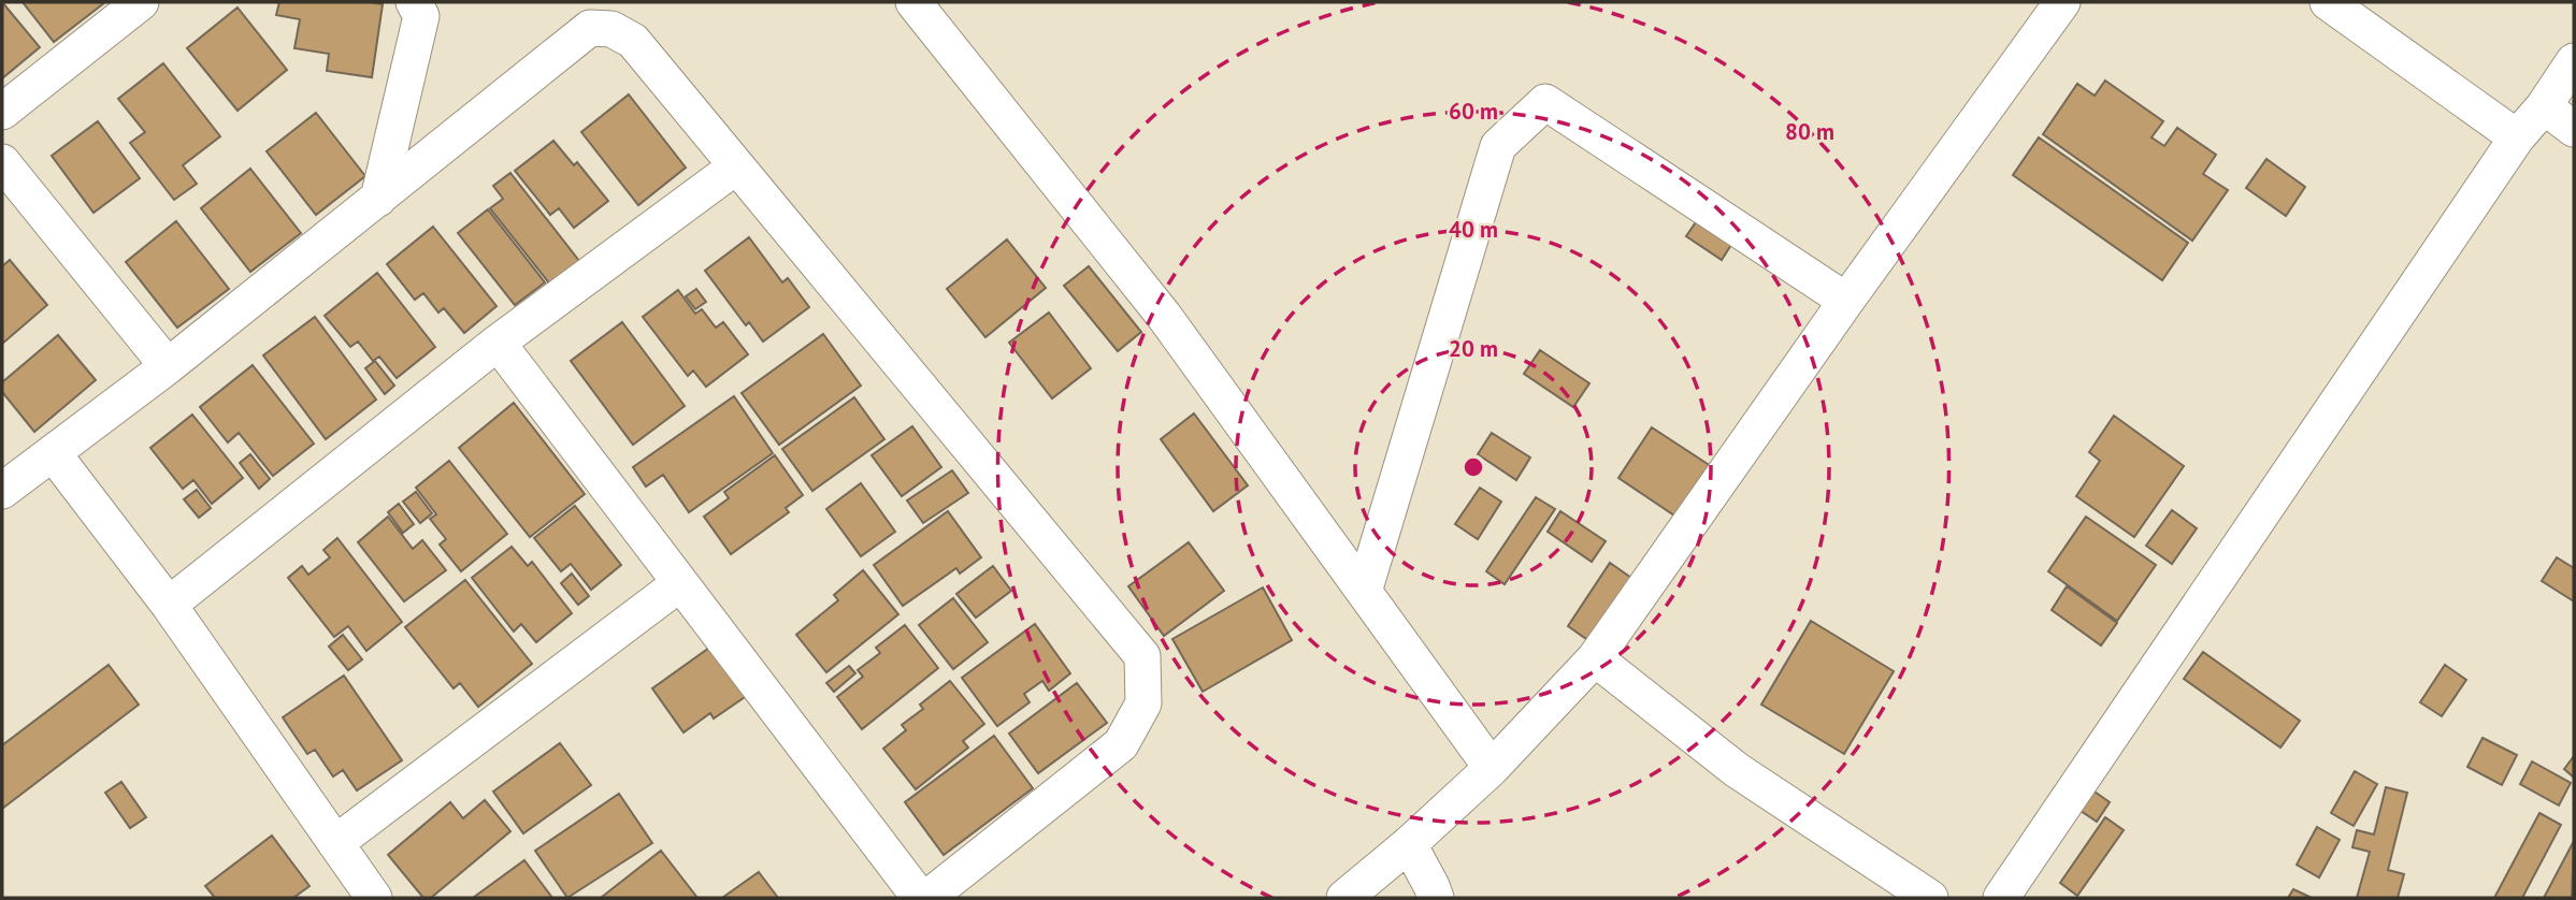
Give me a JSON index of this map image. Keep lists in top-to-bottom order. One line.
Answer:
{"rings":["60 m","80 m","40 m","20 m"]}
